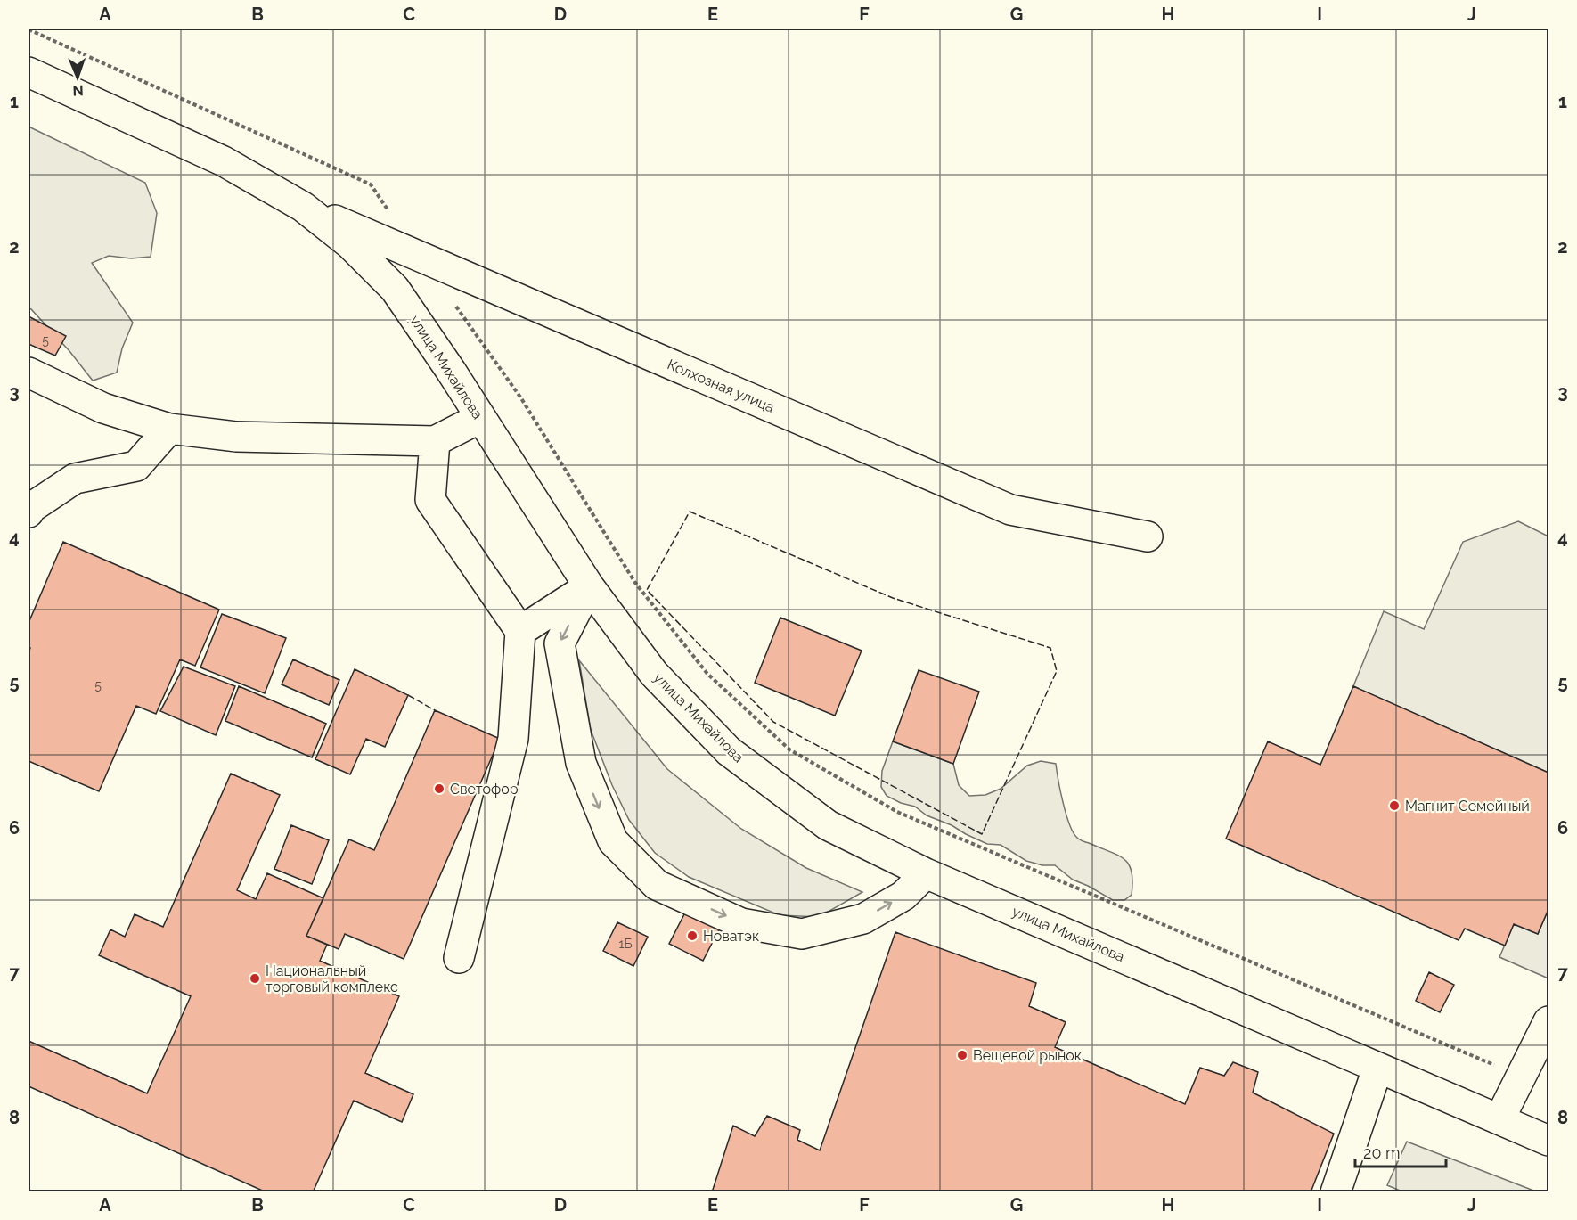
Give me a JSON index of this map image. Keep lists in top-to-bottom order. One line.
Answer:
{"streets":{"street":["улица Михайлова","Колхозная улица"]},"crossings":[["улица Михайлова","Колхозная улица"]],"places":["Светофор","Магнит Семейный","Новатэк","Национальный торговый комплекс","Вещевой рынок"],"house_numbers":["5","5","1Б"],"scale_bar":"20 m","north":"bottom","grid":{"columns":["A","B","C","D","E","F","G","H","I","J"],"rows":["1","2","3","4","5","6","7","8"]}}
